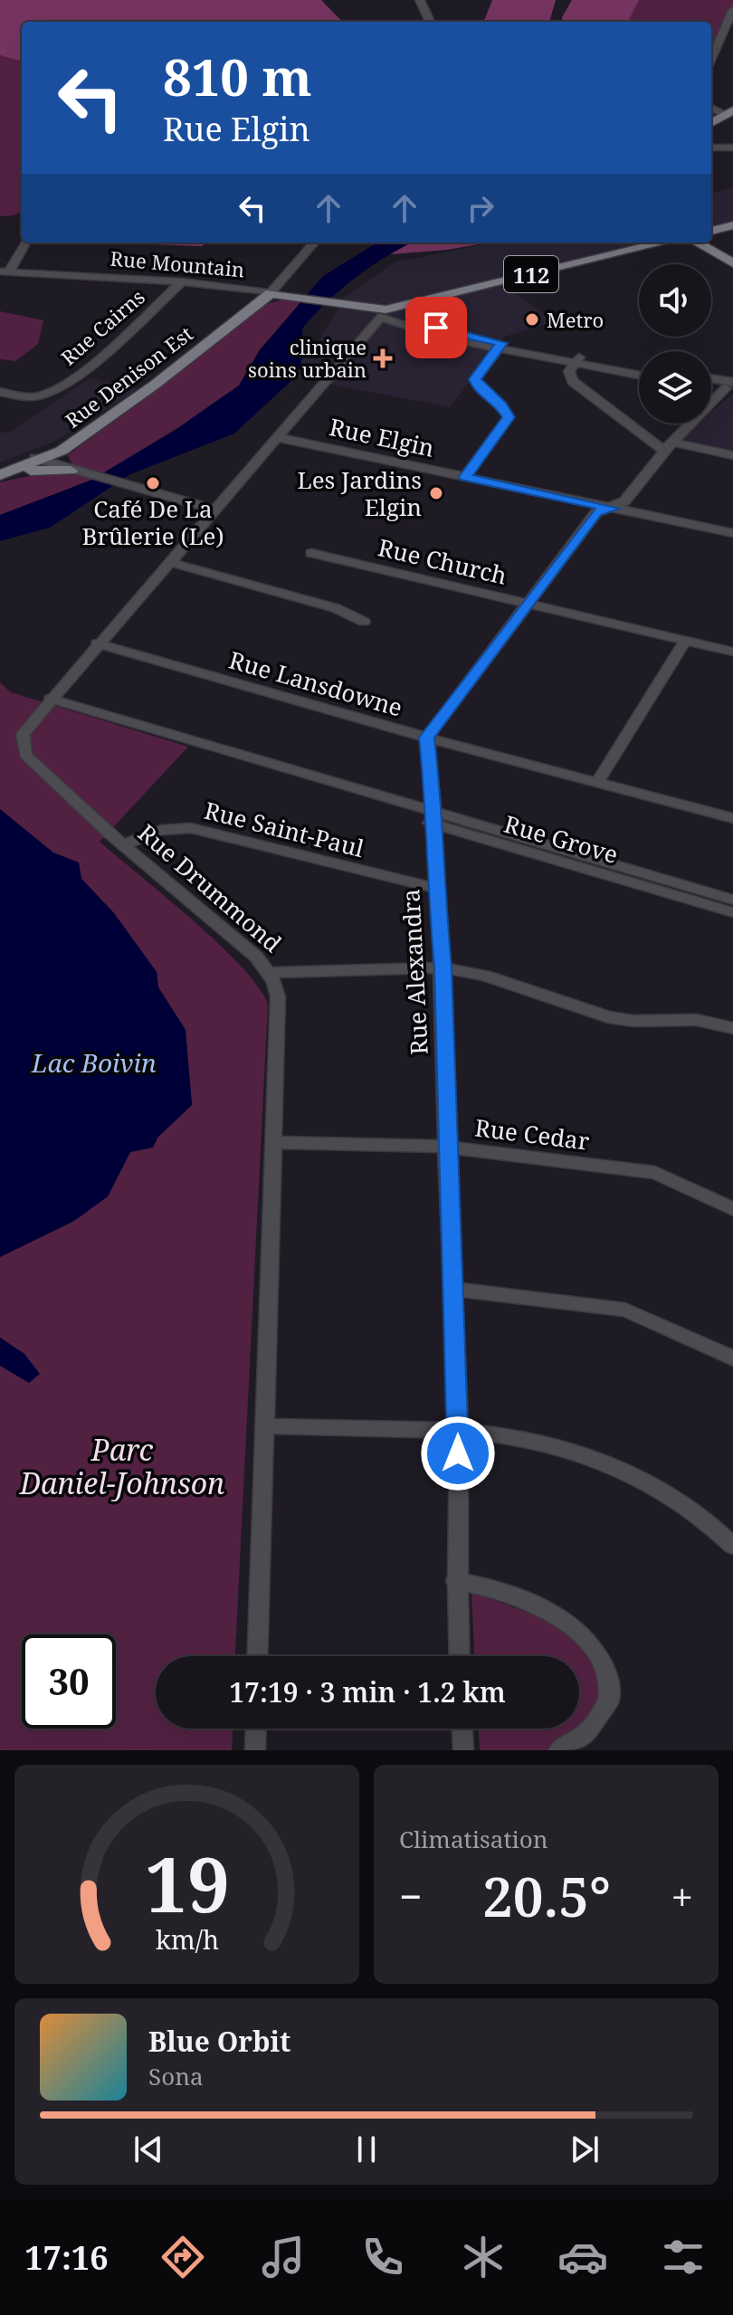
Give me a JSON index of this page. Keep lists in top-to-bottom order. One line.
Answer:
{"streets":{"main road":["Rue Mountain","112","Rue Denison Est"],"street":["Rue Cairns","Rue Elgin","Rue Church","Rue Lansdowne","Rue Saint-Paul","Rue Grove","Rue Drummond","Rue Alexandra","Rue Cedar"]},"crossings":[["Rue Mountain","112"],["Rue Mountain","Rue Cairns"],["Rue Mountain","Rue Denison Est"],["Rue Mountain","Rue Drummond"],["112","Rue Drummond"],["Rue Elgin","Rue Drummond"],["Rue Lansdowne","Rue Drummond"],["Rue Lansdowne","Rue Alexandra"],["Rue Saint-Paul","Rue Drummond"],["Rue Saint-Paul","Rue Alexandra"],["Rue Grove","Rue Drummond"],["Rue Grove","Rue Alexandra"],["Rue Drummond","Rue Cedar"],["Rue Alexandra","Rue Cedar"]],"water":["Lac Boivin"],"parks":["Parc Daniel-Johnson"],"places":{"other":["Metro","Café De La Brûlerie (Le)","Les Jardins Elgin"],"health":["clinique soins urbain"]},"page":{"turn":["810 m","Rue Elgin"],"limit":"30","trip":"17:19 · 3 min · 1.2 km","tile":"Climatisation","heat":["−","20.5°","+"],"song":["Blue Orbit","Sona"],"tabs":"17:16","gauge":["19","km/h"]}}
